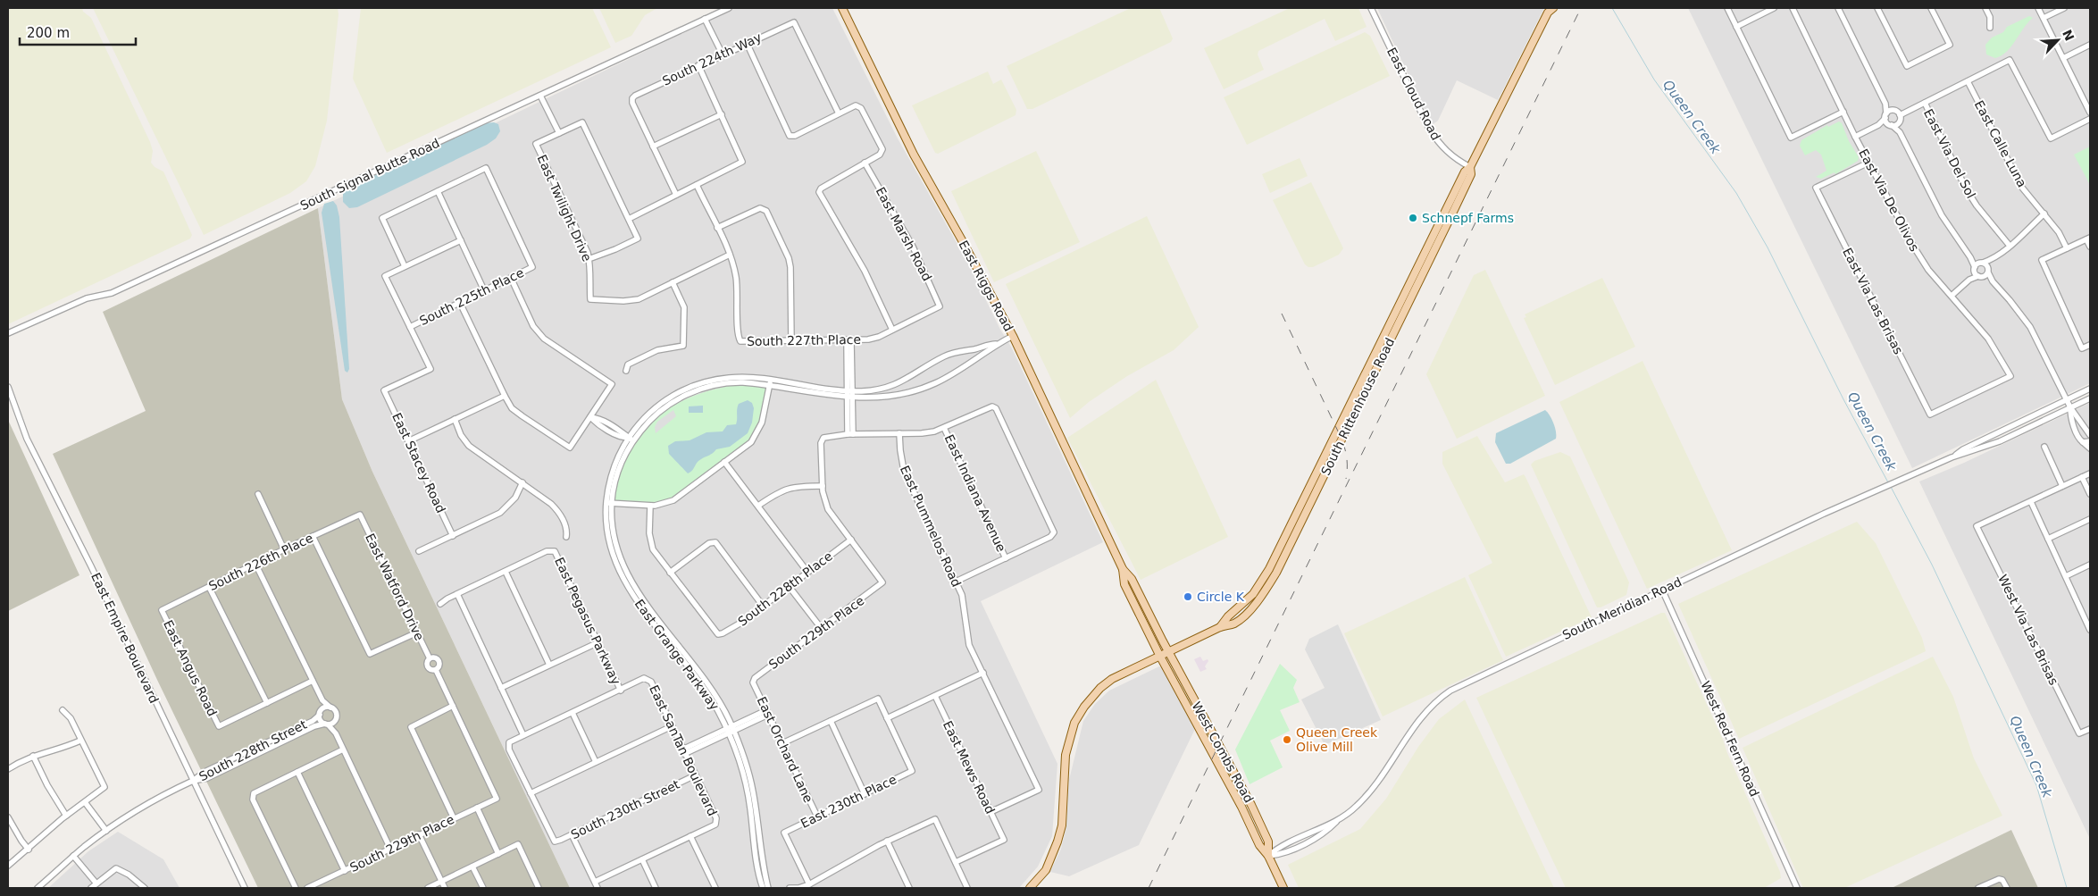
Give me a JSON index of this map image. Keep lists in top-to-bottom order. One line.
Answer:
{"streets":{"main road":["East Riggs Road","South Rittenhouse Road","West Combs Road"],"street":["South 224th Way","East Cloud Road","East Calle Luna","East Via Del Sol","South Signal Butte Road","East Via De Olivos","East Twilight Drive","East Marsh Road","South 225th Place","East Via Las Brisas","South 227th Place","East Stacey Road","East Indiana Avenue","East Pummelos Road","South 226th Place","East Watford Drive","South 228th Place","South Meridian Road","East Pegasus Parkway","West Via Las Brisas","South 229th Place","East Empire Boulevard","East Grange Parkway","East Angus Road","West Red Fern Road","East Orchard Lane","South 228th Street","East SanTan Boulevard","East Mews Road","East 230th Place","South 230th Street"]},"crossings":[["East Cloud Road","South Rittenhouse Road"],["East Via De Olivos","East Via Las Brisas"],["East Marsh Road","South 227th Place"],["East Riggs Road","South Rittenhouse Road"],["East Riggs Road","West Combs Road"],["South 225th Place","East Stacey Road"],["South Rittenhouse Road","West Combs Road"],["East Pummelos Road","East Mews Road"],["South 226th Place","East Watford Drive"],["South 226th Place","East Angus Road"],["South 228th Place","South 229th Place"],["South Meridian Road","West Red Fern Road"],["South Meridian Road","West Combs Road"],["East Pegasus Parkway","East SanTan Boulevard"],["South 229th Place","East Orchard Lane"],["East Empire Boulevard","South 228th Street"],["East Orchard Lane","East 230th Place"],["East SanTan Boulevard","South 230th Street"]],"water":["Queen Creek"],"places":["Schnepf Farms","Circle K","Queen Creek Olive Mill"],"scale_bar":"200 m","north":"top right"}
